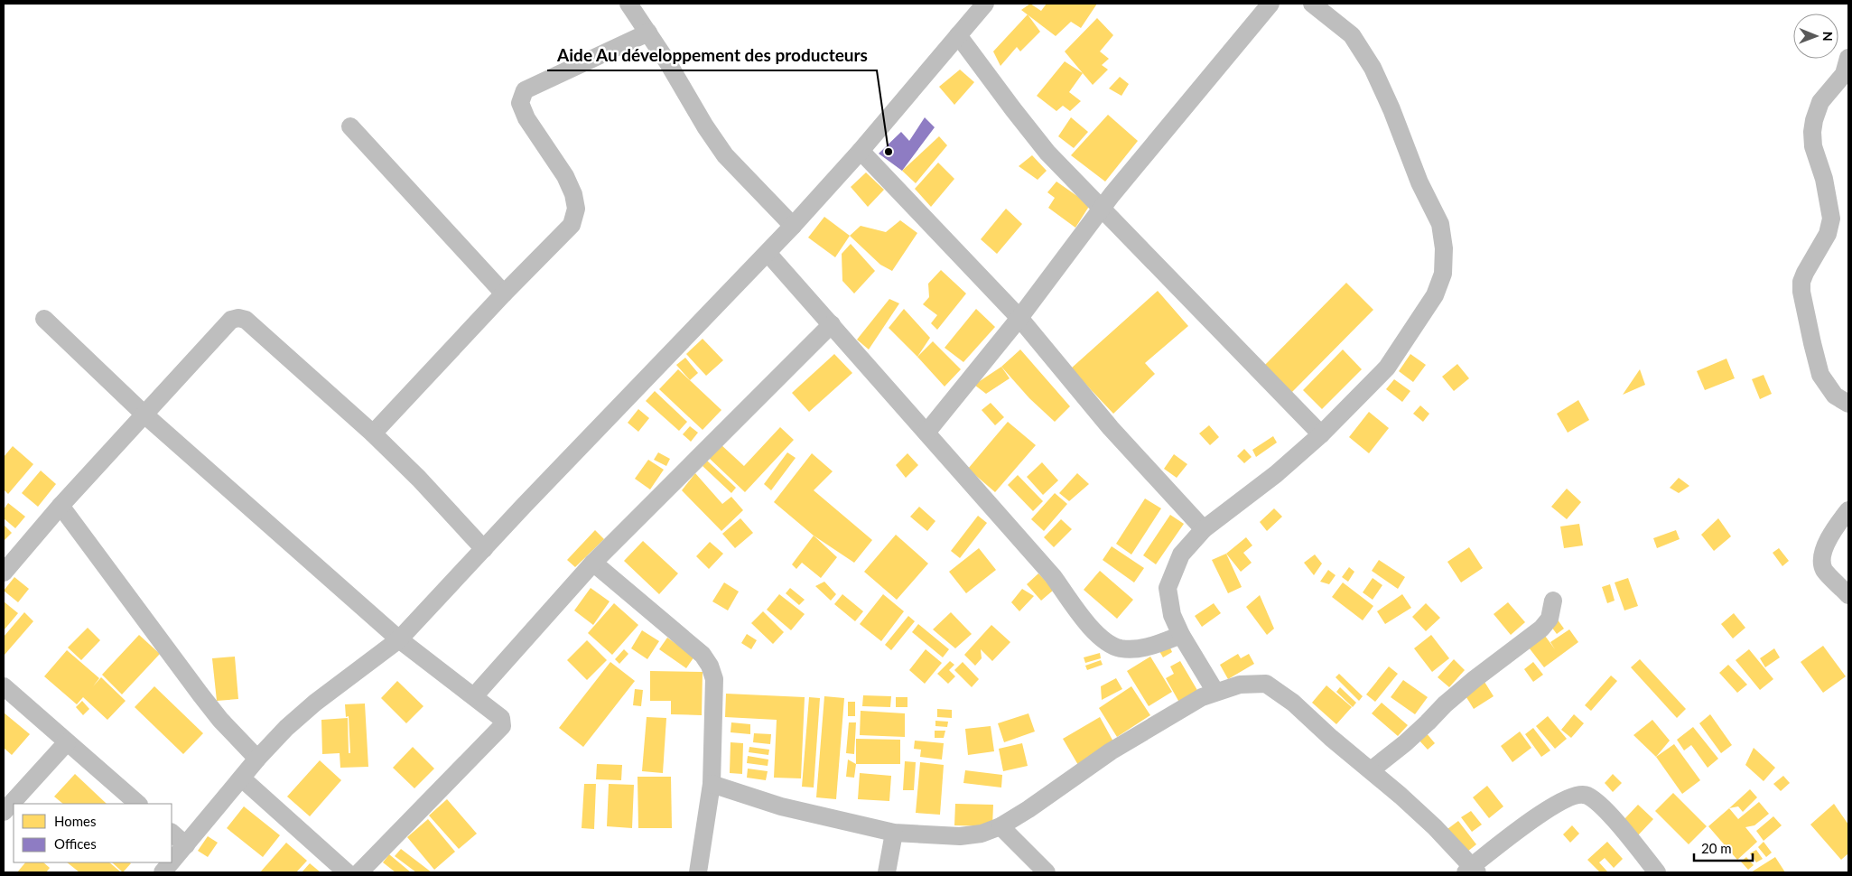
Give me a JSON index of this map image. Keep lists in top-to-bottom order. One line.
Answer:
{"places":["Aide Au développement des producteurs"],"legend":["Homes","Offices"],"scale_bar":"20 m","north":"right"}
